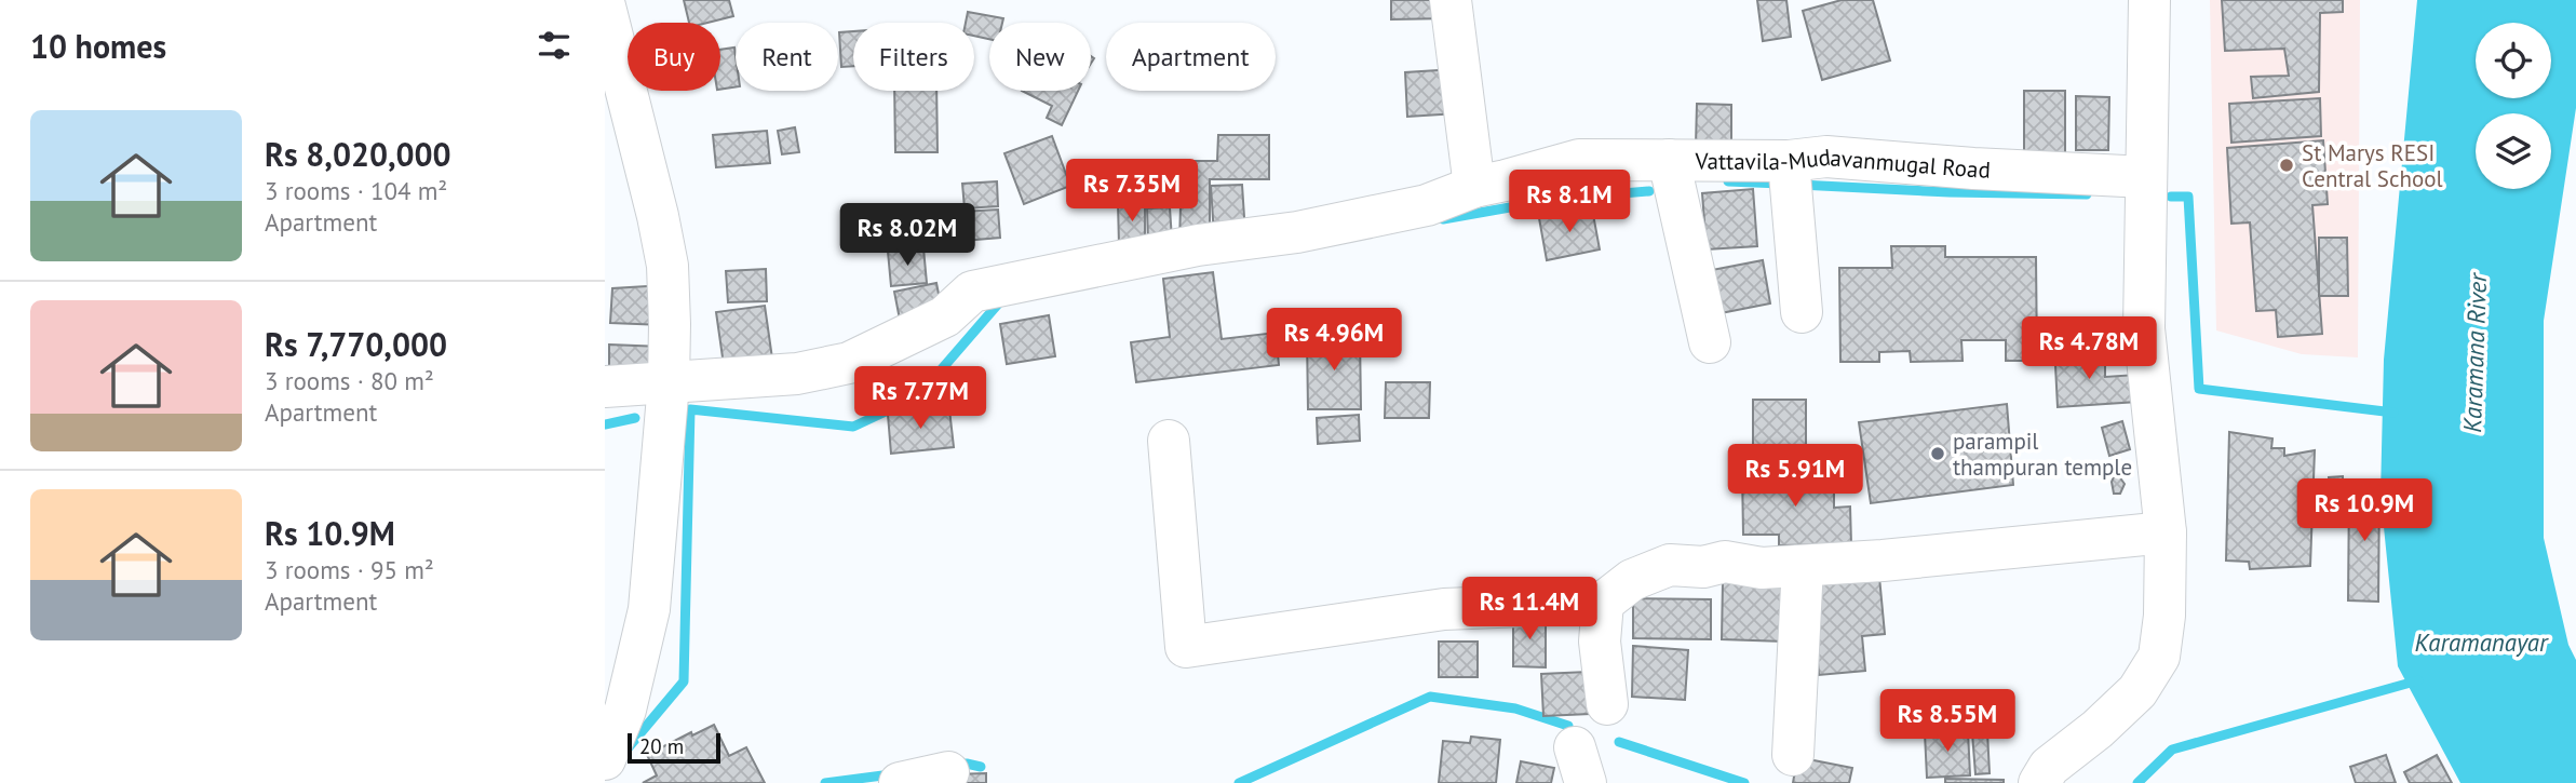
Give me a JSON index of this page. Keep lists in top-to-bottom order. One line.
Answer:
{"streets":{"street":["Vattavila-Mudavanmugal Road"]},"water":["Karamana River","Karamanayar"],"places":["St Marys RESI Central School","parampil thampuran temple"],"scale_bar":"20 m","page":{"heading":"10 homes","chip":["Buy","Rent","Filters","New","Apartment"],"list":[{"name":"Rs 8,020,000","note":"3 rooms · 104 m² · Apartment"},{"name":"Rs 7,770,000","note":"3 rooms · 80 m² · Apartment"},{"name":"Rs 10.9M","note":"3 rooms · 95 m² · Apartment"}],"price":["Rs 7.35M","Rs 8.1M","Rs 8.02M","Rs 4.96M","Rs 4.78M","Rs 7.77M","Rs 5.91M","Rs 10.9M","Rs 11.4M","Rs 8.55M"],"scale":"20 m"}}
